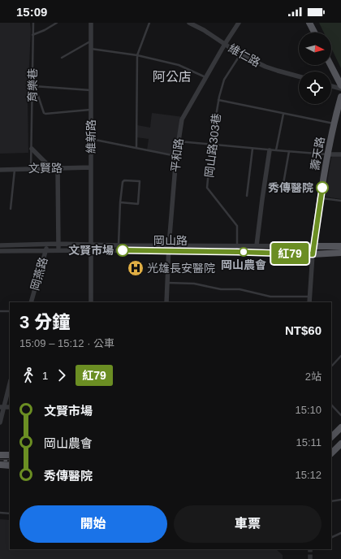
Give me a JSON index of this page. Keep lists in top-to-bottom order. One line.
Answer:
{"streets":{"main road":["壽天路","岡山路"],"street":["維仁路","維新路","平和路","文賢路","岡燕路"],"lane":["育樂巷","岡山路303巷"]},"crossings":[["維仁路","岡山路303巷"],["維仁路","平和路"],["育樂巷","文賢路"],["維新路","文賢路"],["維新路","岡山路"],["岡山路303巷","岡山路"],["壽天路","岡山路"],["平和路","岡山路"],["岡山路","岡燕路"]],"districts":["阿公店"],"places":{"other":["秀傳醫院","文賢市場","岡山農會"],"hospital":["光雄長安醫院"]},"lines":["bus line 紅79"],"north":"right","page":{"status":"15:09","on_map":"紅79","heading":["3 分鐘","15:09 – 15:12 · 公車","NT$60"],"legs":["1","紅79","2站"],"list":[{"name":"文賢市場","value":"15:10"},{"name":"岡山農會","value":"15:11"},{"name":"秀傳醫院","value":"15:12"}],"buttons":["開始","車票"]}}
